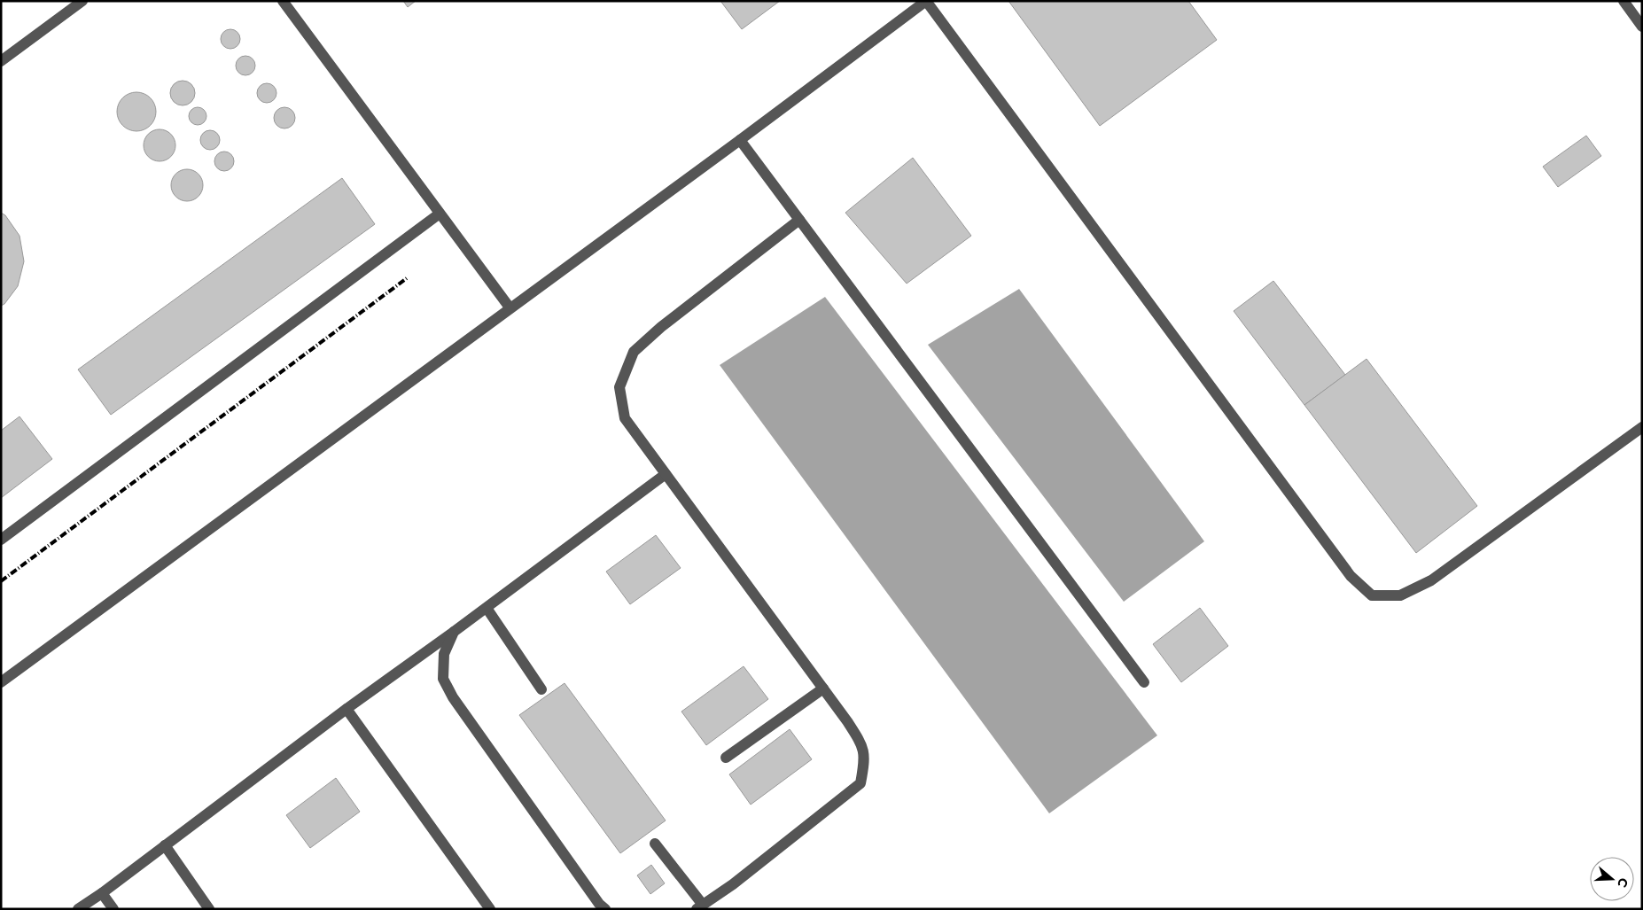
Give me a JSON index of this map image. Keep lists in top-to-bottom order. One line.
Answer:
{"north":"right"}
